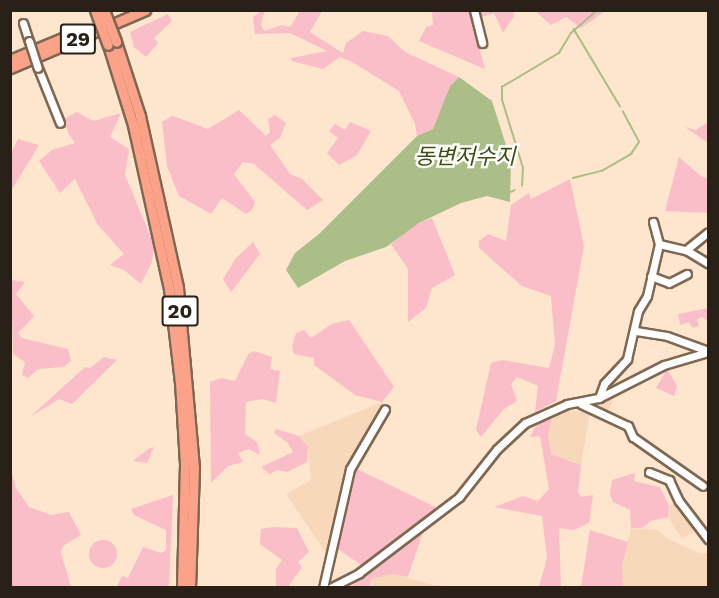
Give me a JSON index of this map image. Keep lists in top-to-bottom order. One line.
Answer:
{"streets":{"highway":["29","20"]},"water":["동변저수지"]}
